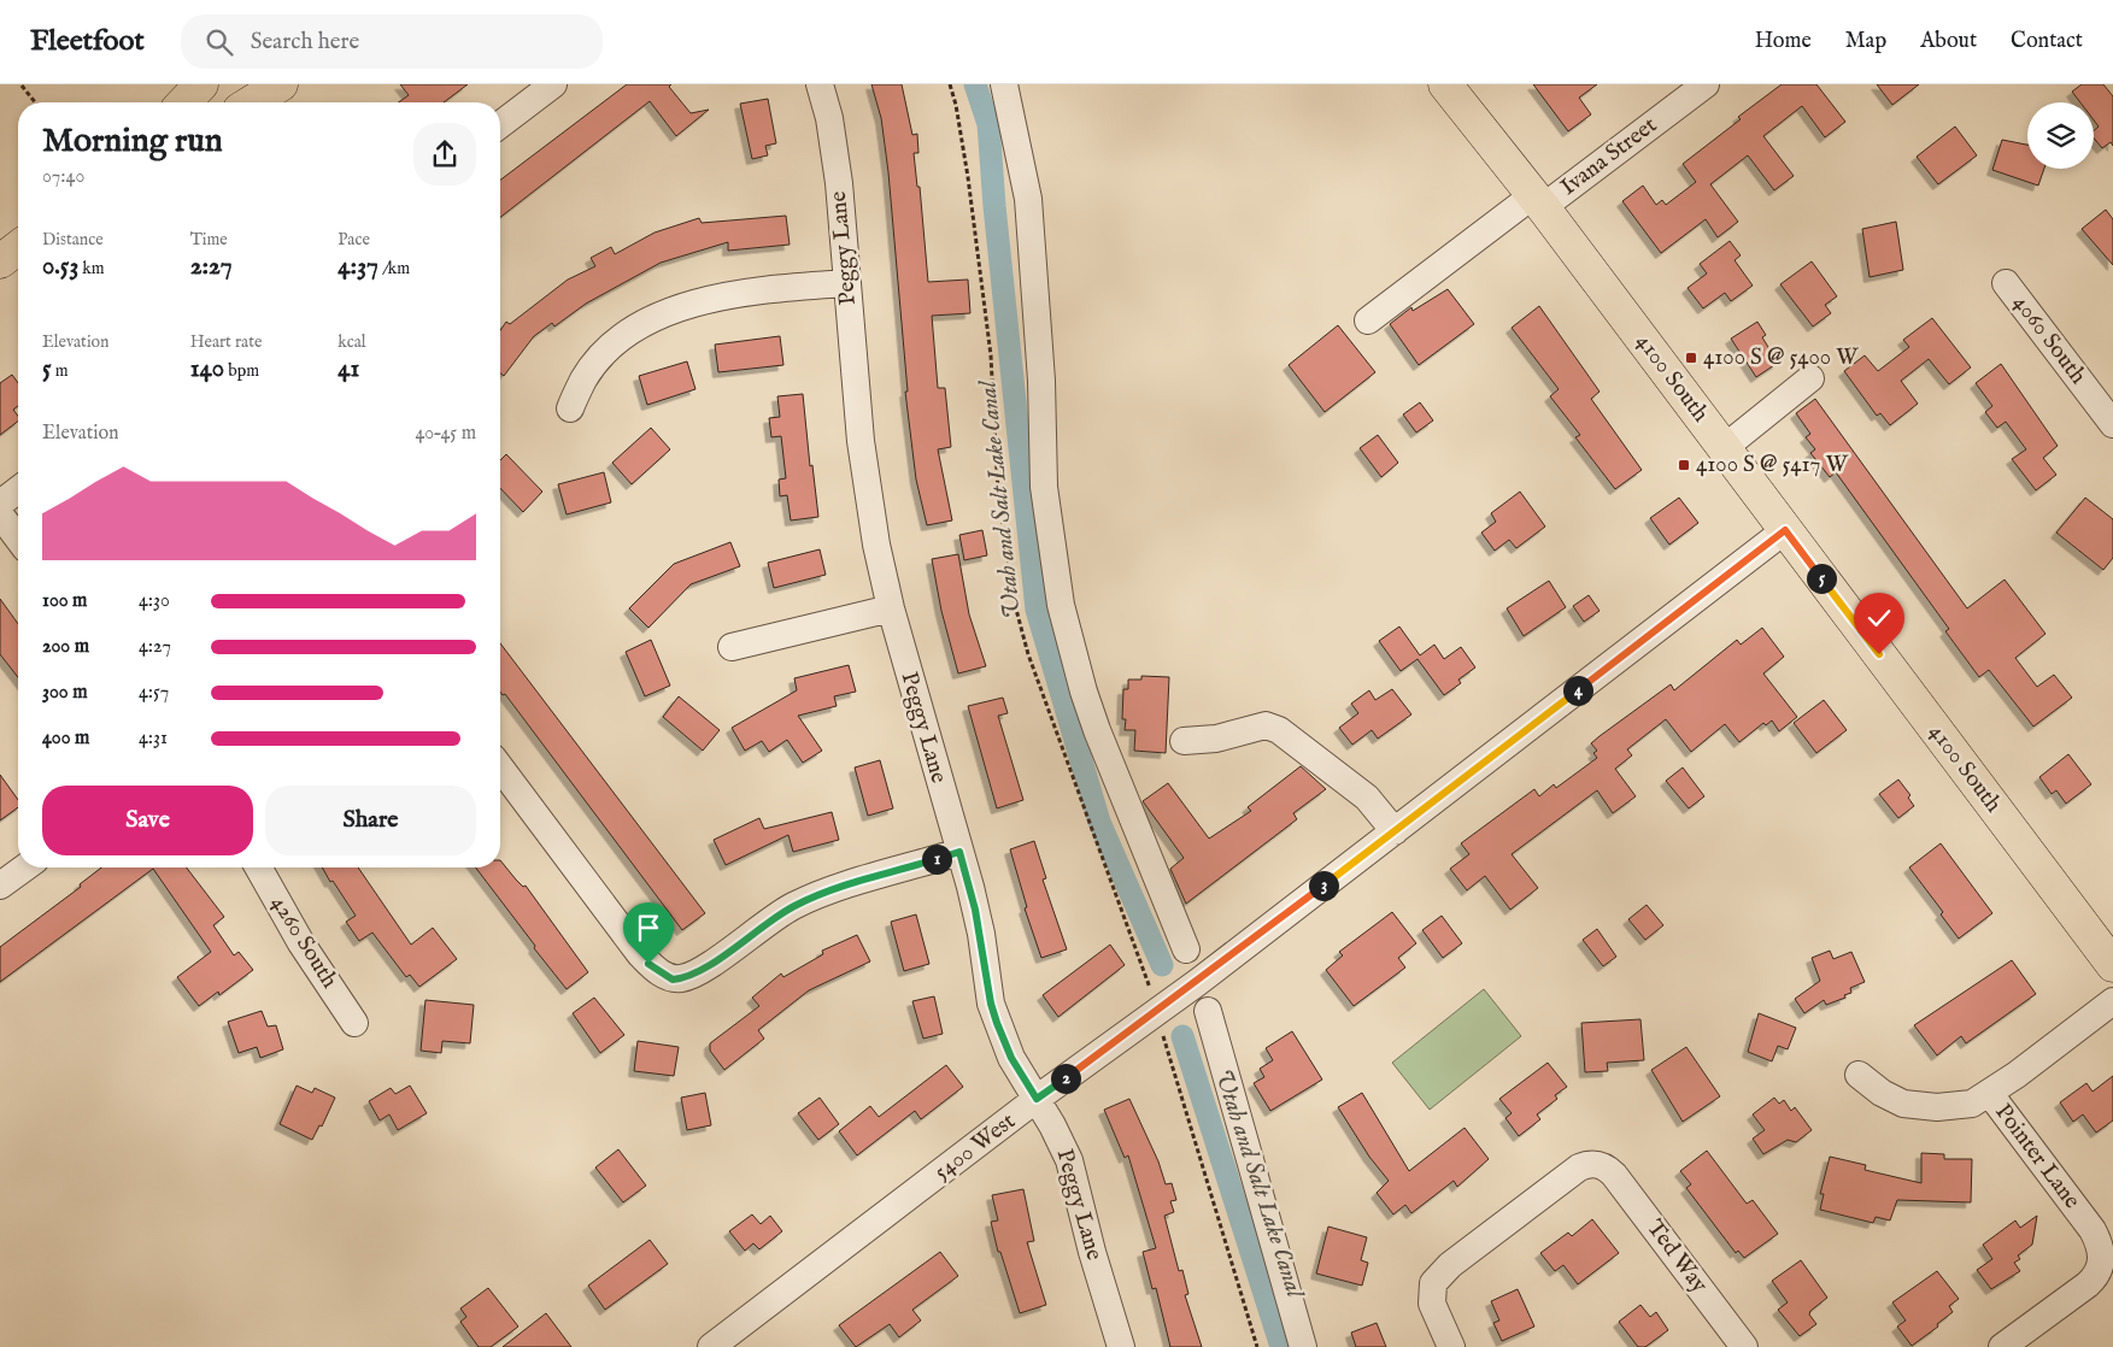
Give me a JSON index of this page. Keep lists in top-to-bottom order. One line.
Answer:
{"streets":{"main road":["4100 South"],"street":["Ivana Street","Peggy Lane","4060 South","4260 South","5400 West","Pointer Lane","Ted Way"]},"crossings":[["Ivana Street","4100 South"],["Peggy Lane","5400 West"],["4100 South","5400 West"]],"water":["Utah and Salt Lake Canal"],"places":{"transit":["4100 S @ 5400 W","4100 S @ 5417 W"]},"page":{"header":"Fleetfoot","search":"Search here","nav":["Home","Map","About","Contact"],"heading":["Morning run","07:40"],"stats":[["Distance","0.53 km"],["Time","2:27"],["Pace","4:37 /km"],["Elevation","5 m"],["Heart rate","140 bpm"],["kcal","41"]],"chart":["Elevation","40–45 m"],"pins":["5","4","1","3","2"],"list":[{"name":"100 m","note":"4:30"},{"name":"200 m","note":"4:27"},{"name":"300 m","note":"4:57"},{"name":"400 m","note":"4:31"}],"buttons":["Save","Share"]}}
